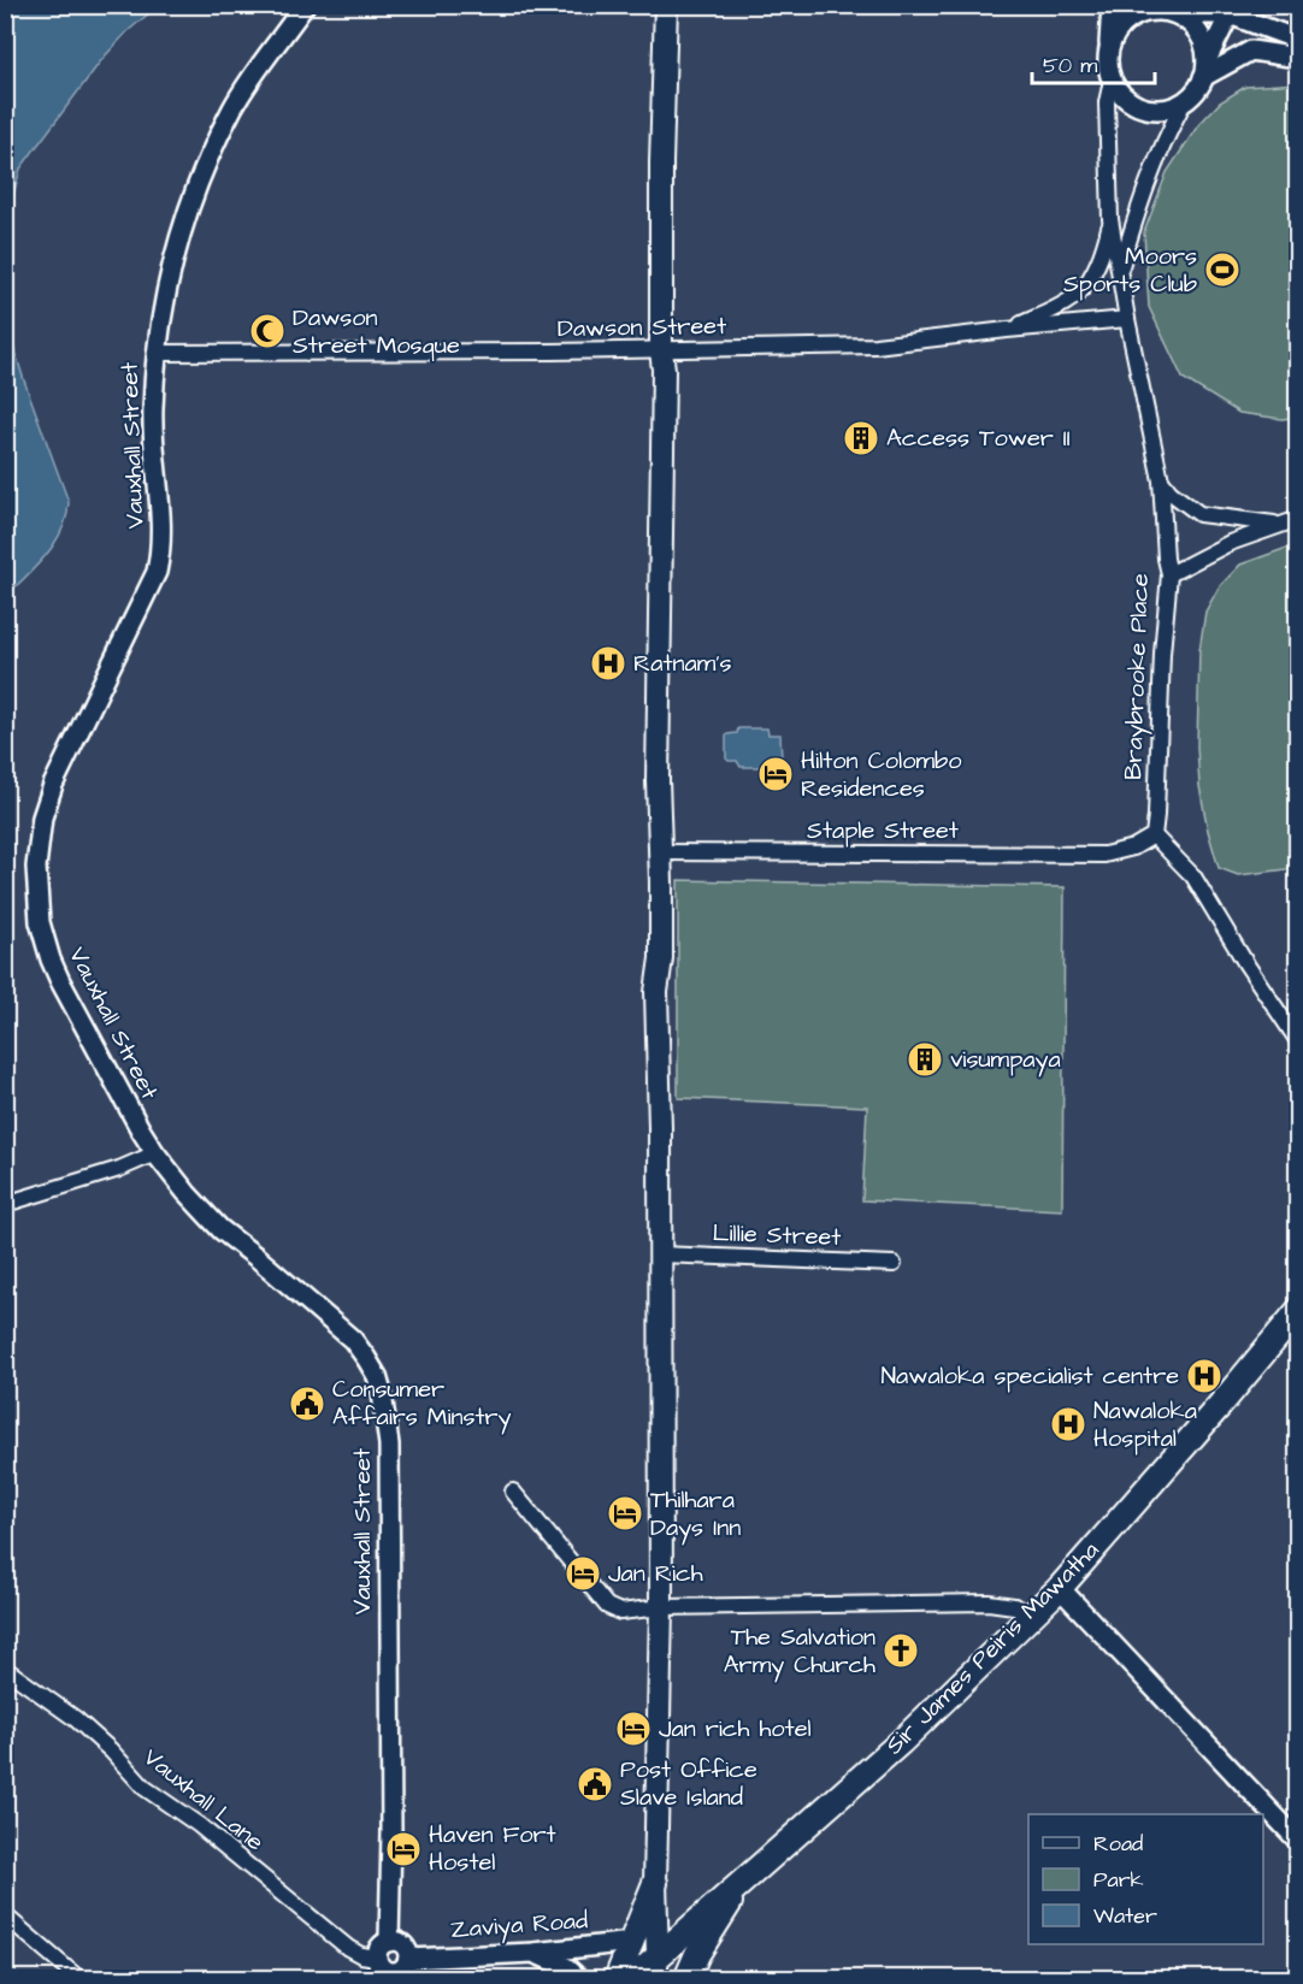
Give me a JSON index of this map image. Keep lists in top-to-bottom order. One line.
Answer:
{"streets":{"highway":["Sir James Peiris Mawatha"],"street":["Dawson Street","Vauxhall Street","Braybrooke Place","Staple Street","Lillie Street","Vauxhall Lane","Zaviya Road"]},"crossings":[["Dawson Street","Vauxhall Street"],["Dawson Street","Braybrooke Place"],["Vauxhall Street","Vauxhall Lane"],["Vauxhall Street","Zaviya Road"],["Braybrooke Place","Staple Street"],["Vauxhall Lane","Zaviya Road"]],"places":{"sports":["Moors Sports Club"],"mosque":["Dawson Street Mosque"],"building":["Access Tower II","visumpaya"],"hospital":["Ratnam's","Nawaloka specialist centre","Nawaloka Hospital"],"hotel":["Hilton Colombo Residences","Thilhara Days Inn","Jan Rich","Jan rich hotel","Haven Fort Hostel"],"public building":["Consumer Affairs Minstry","Post Office Slave Island"],"church":["The Salvation Army Church"]},"legend":["Road","Park","Water"],"scale_bar":"50 m"}
